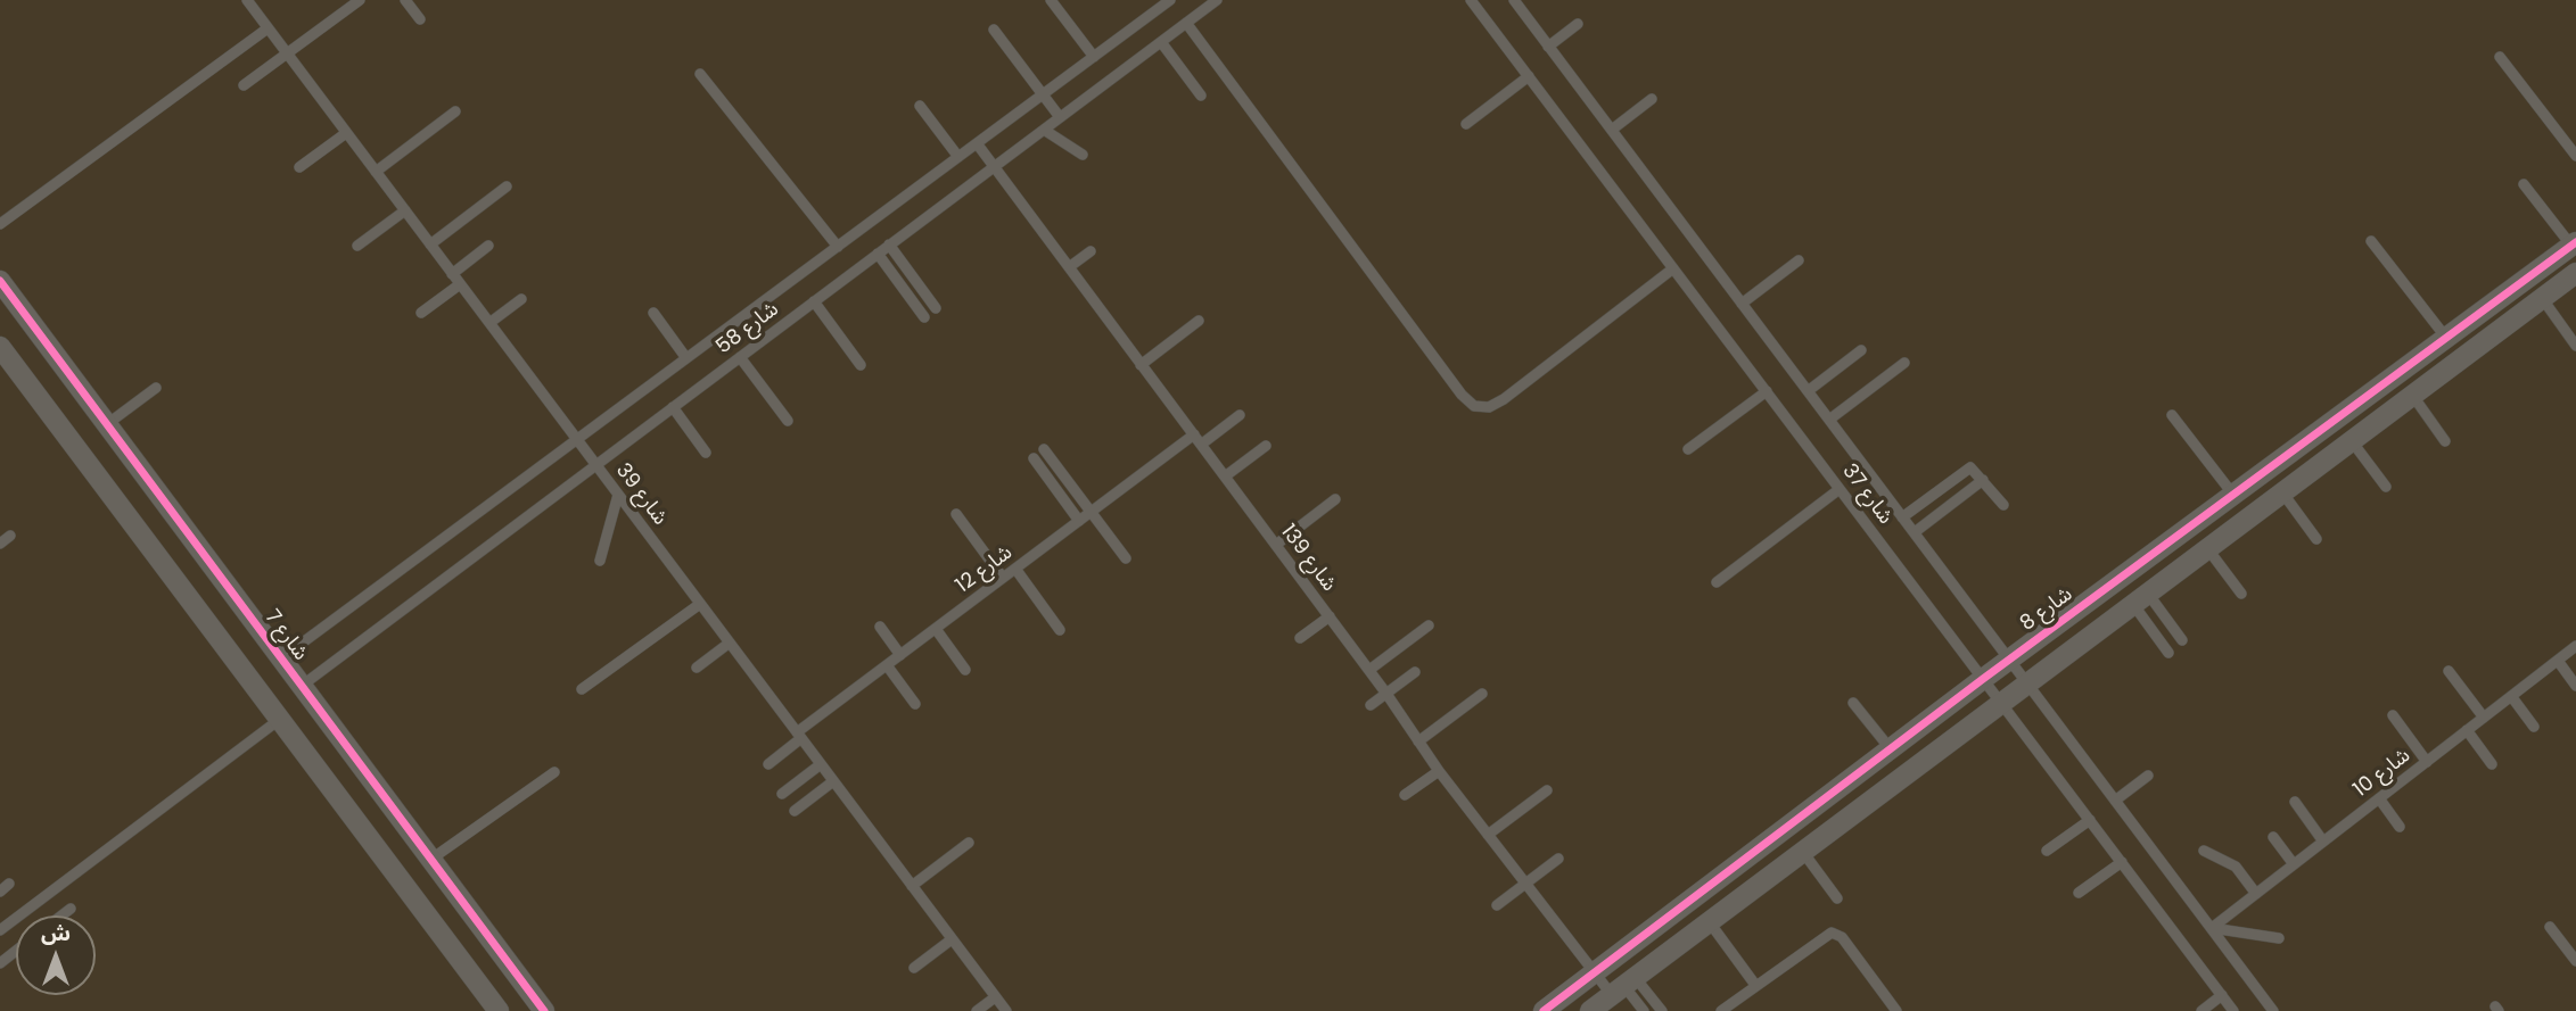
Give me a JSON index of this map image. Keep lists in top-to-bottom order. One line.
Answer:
{"streets":{"street":["شارع 8","شارع 7"],"lane":["شارع 58","شارع 39","شارع 37","شارع 139","شارع 12","شارع 10"]},"crossings":[["شارع 58","شارع 39"],["شارع 58","شارع 139"],["شارع 58","شارع 7"],["شارع 39","شارع 12"],["شارع 37","شارع 8"],["شارع 37","شارع 10"],["شارع 139","شارع 12"],["شارع 139","شارع 8"]],"north":"top"}
